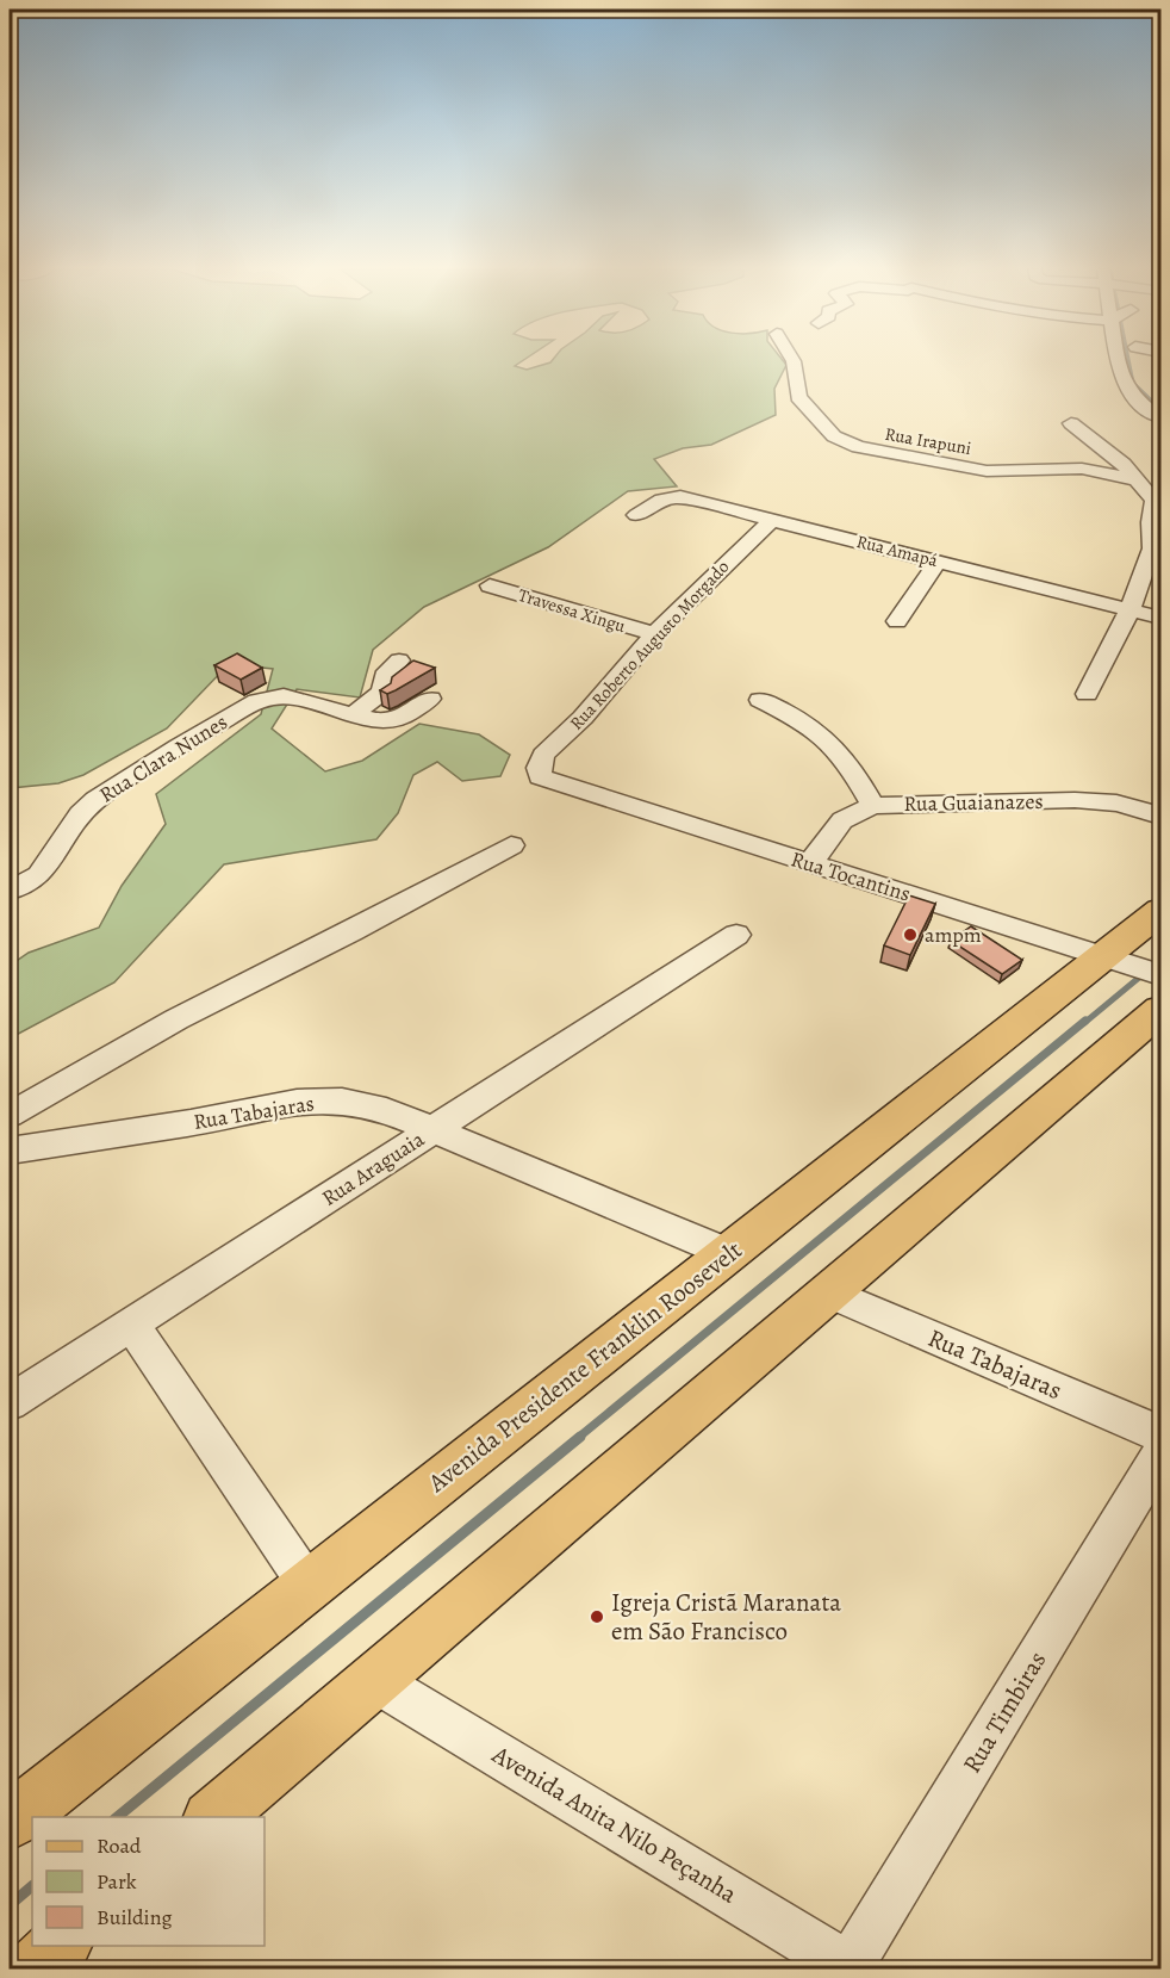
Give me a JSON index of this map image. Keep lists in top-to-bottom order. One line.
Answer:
{"streets":{"main road":["Avenida Presidente Franklin Roosevelt"],"street":["Rua Irapuni","Rua Amapá","Travessa Xingu","Rua Roberto Augusto Morgado","Rua Clara Nunes","Rua Guaianazes","Rua Tocantins","Rua Tabajaras","Rua Araguaia","Rua Timbiras","Avenida Anita Nilo Peçanha"]},"crossings":[["Rua Amapá","Rua Roberto Augusto Morgado"],["Travessa Xingu","Rua Roberto Augusto Morgado"],["Rua Roberto Augusto Morgado","Rua Tocantins"],["Rua Guaianazes","Rua Tocantins"],["Rua Tocantins","Avenida Presidente Franklin Roosevelt"],["Rua Tabajaras","Rua Araguaia"],["Rua Tabajaras","Avenida Presidente Franklin Roosevelt"],["Rua Timbiras","Avenida Anita Nilo Peçanha"]],"places":["ampm","Igreja Cristã Maranata em São Francisco"],"legend":["Road","Park","Building"]}
